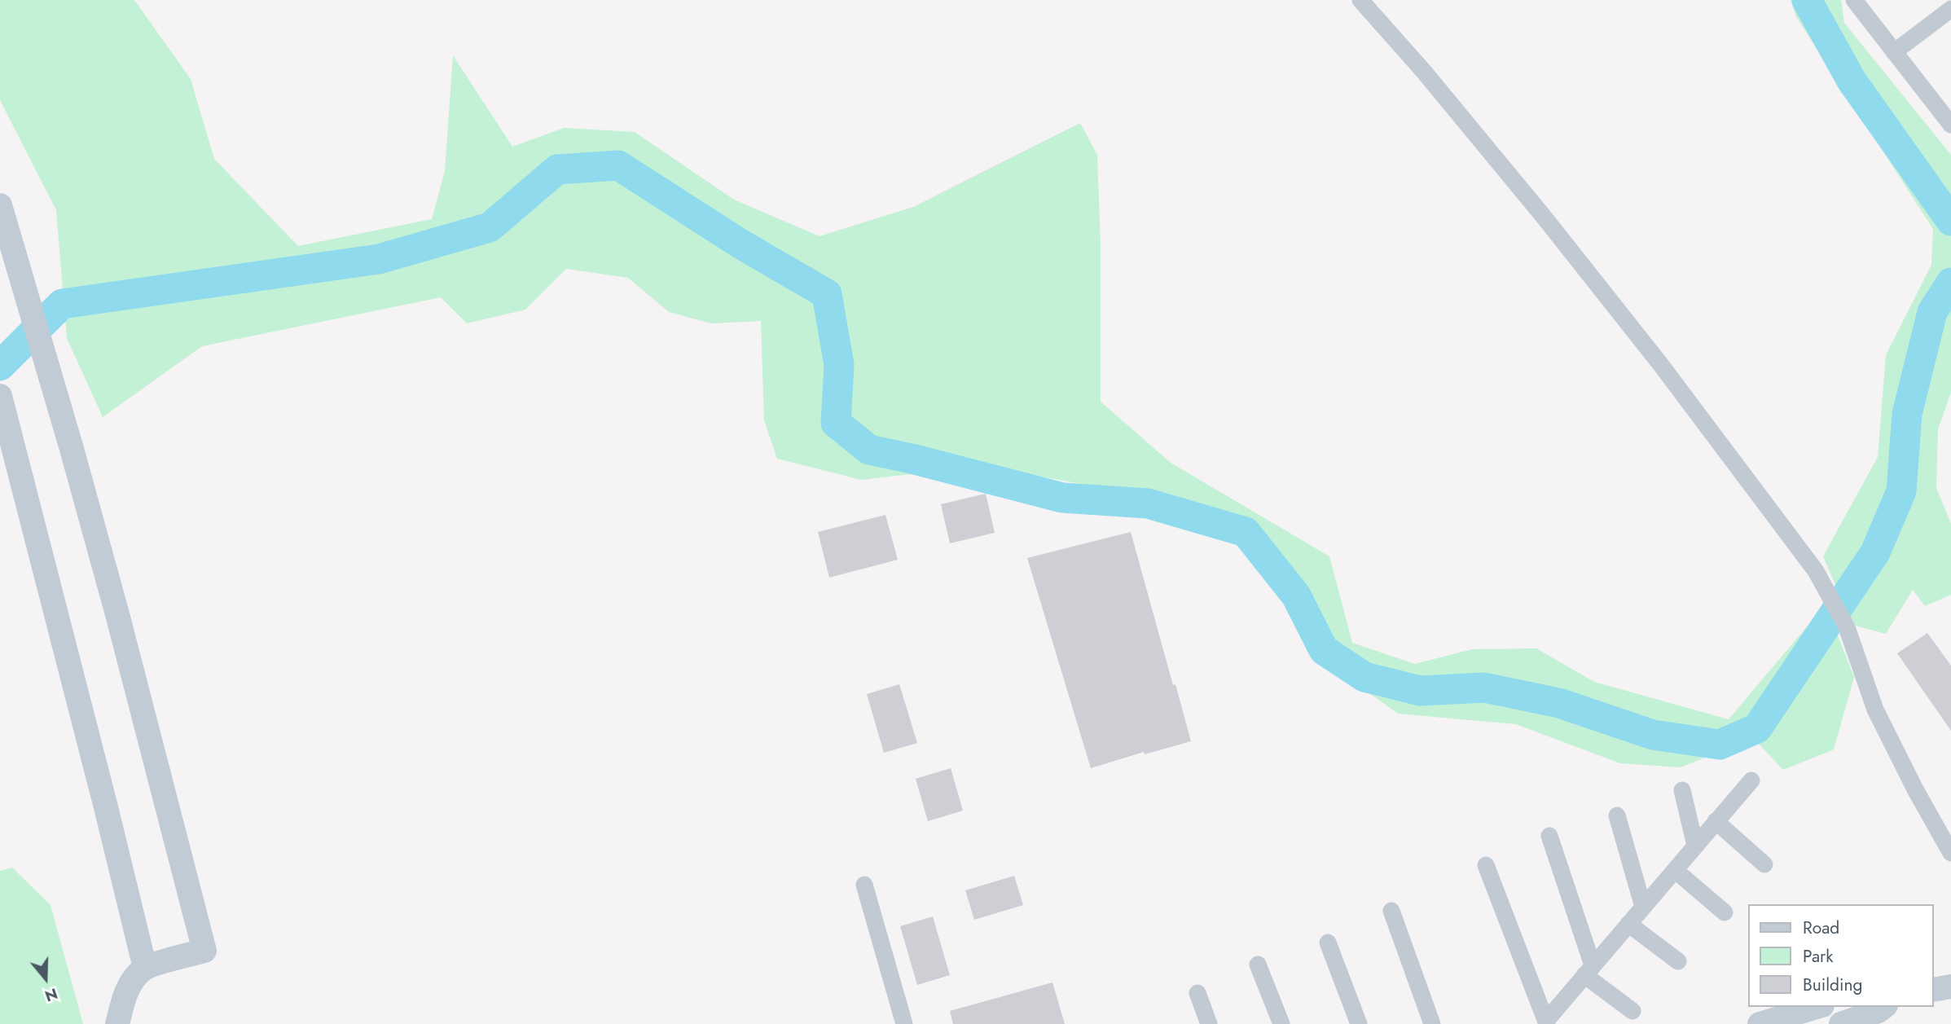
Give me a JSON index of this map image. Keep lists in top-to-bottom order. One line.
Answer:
{"legend":["Road","Park","Building"],"north":"bottom"}
